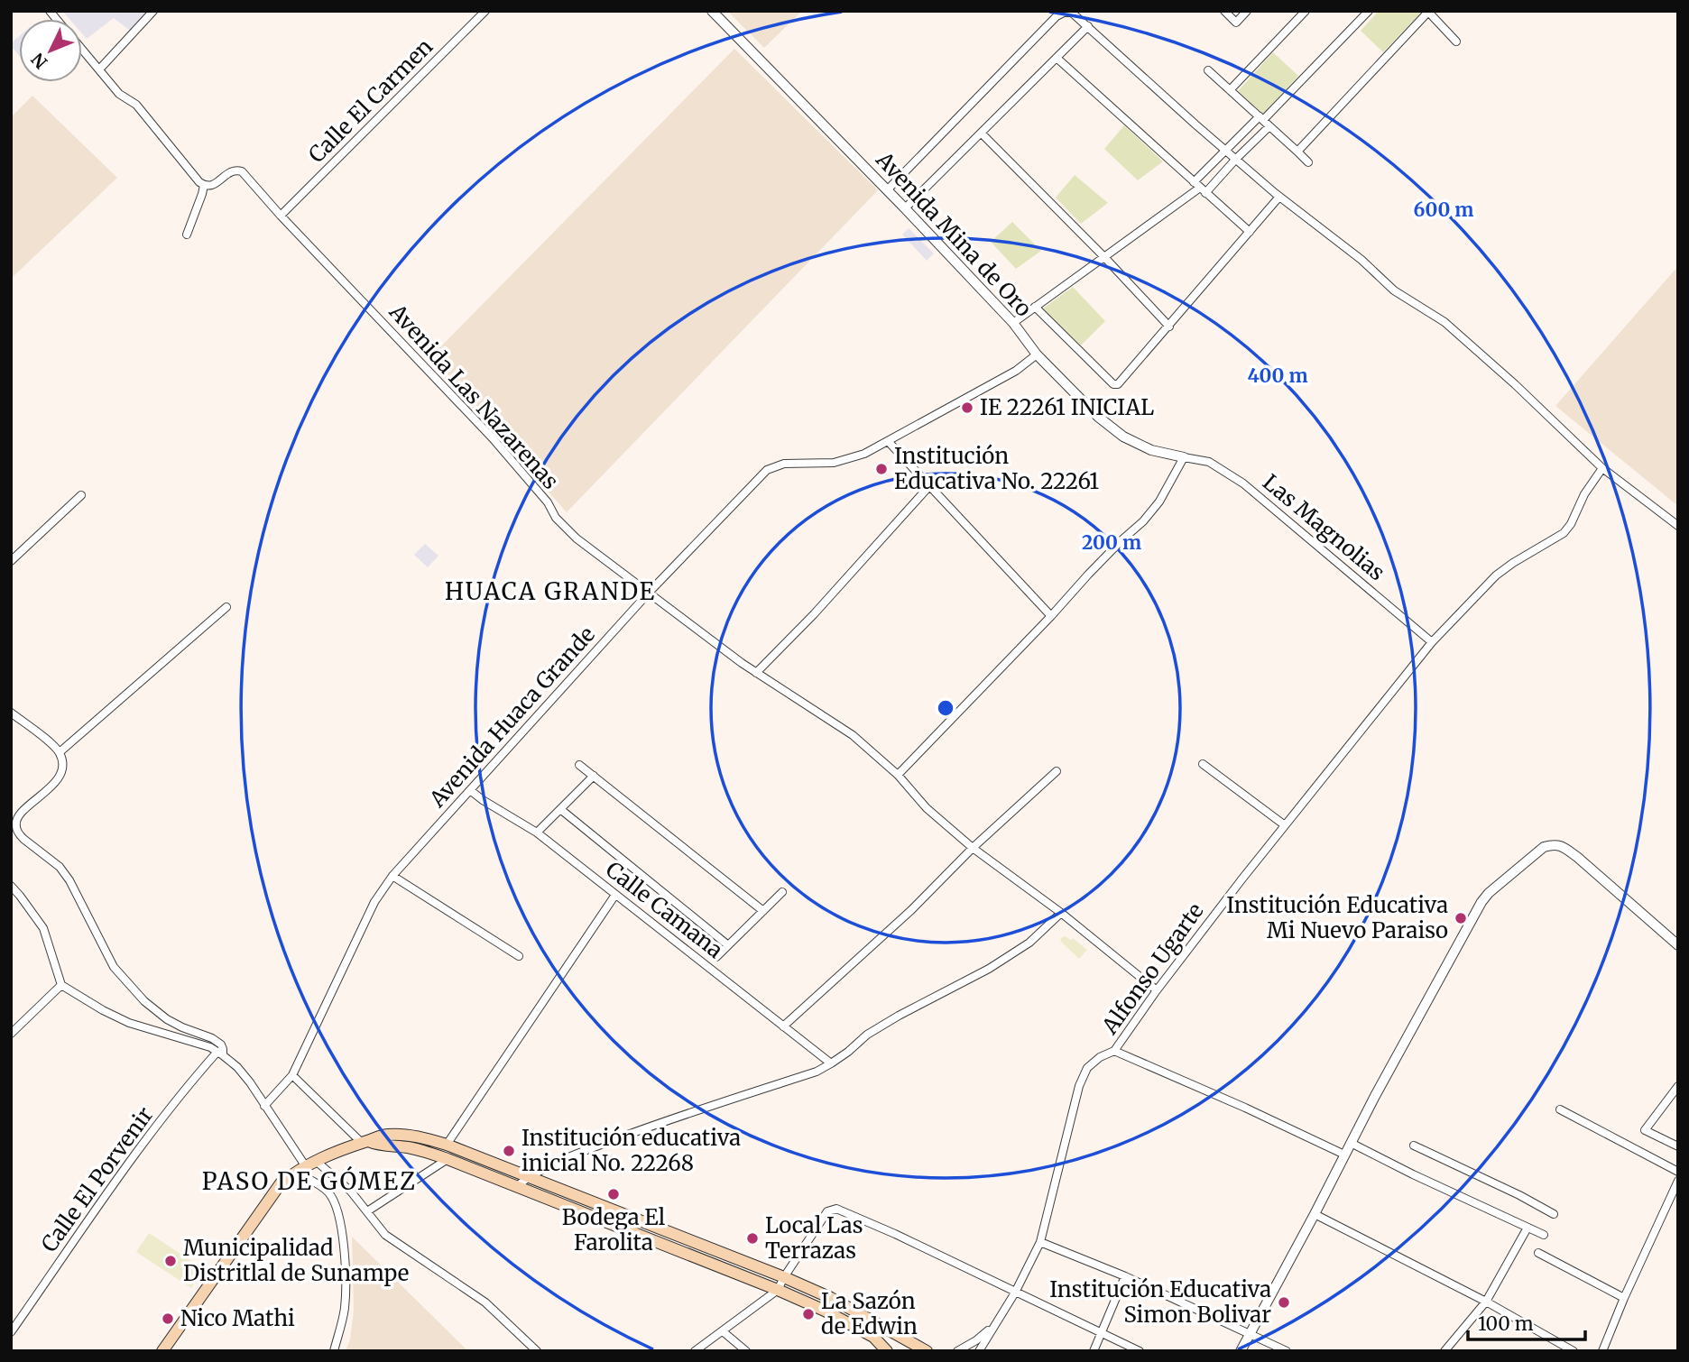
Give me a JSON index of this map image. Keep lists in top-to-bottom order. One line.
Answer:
{"streets":{"street":["Calle El Carmen","Avenida Mina de Oro","Avenida Las Nazarenas","Las Magnolias","Avenida Huaca Grande","Calle Camana","Alfonso Ugarte","Calle El Porvenir"]},"crossings":[["Calle El Carmen","Avenida Las Nazarenas"],["Avenida Mina de Oro","Las Magnolias"],["Avenida Mina de Oro","Avenida Huaca Grande"],["Avenida Las Nazarenas","Avenida Huaca Grande"],["Avenida Las Nazarenas","Alfonso Ugarte"],["Las Magnolias","Alfonso Ugarte"],["Avenida Huaca Grande","Calle Camana"]],"districts":["HUACA GRANDE","PASO DE GÓMEZ"],"places":["IE 22261 INICIAL","Institución Educativa No. 22261","Institución Educativa Mi Nuevo Paraiso","Institución educativa inicial No. 22268","Bodega El Farolita","Local Las Terrazas","Municipalidad Distritlal de Sunampe","Institución Educativa Simon Bolivar","La Sazón de Edwin","Nico Mathi"],"scale_bar":"100 m","north":"bottom left","rings":["600 m","400 m","200 m"]}
